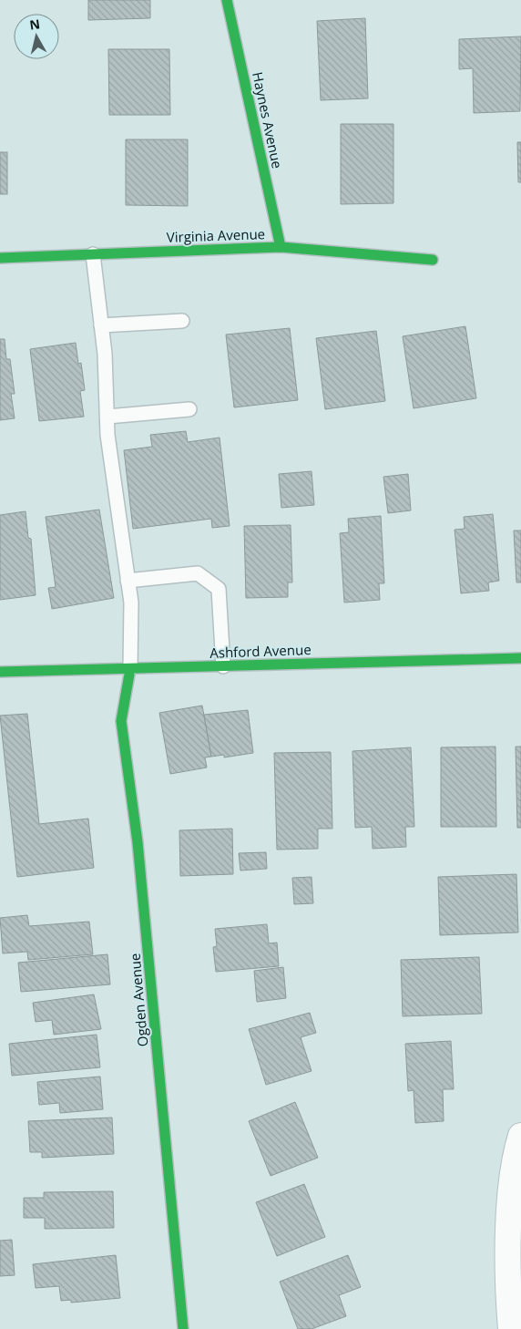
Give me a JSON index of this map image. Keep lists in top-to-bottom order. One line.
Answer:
{"streets":{"street":["Haynes Avenue","Virginia Avenue","Ashford Avenue","Ogden Avenue"]},"crossings":[["Haynes Avenue","Virginia Avenue"],["Ashford Avenue","Ogden Avenue"]],"north":"top"}
